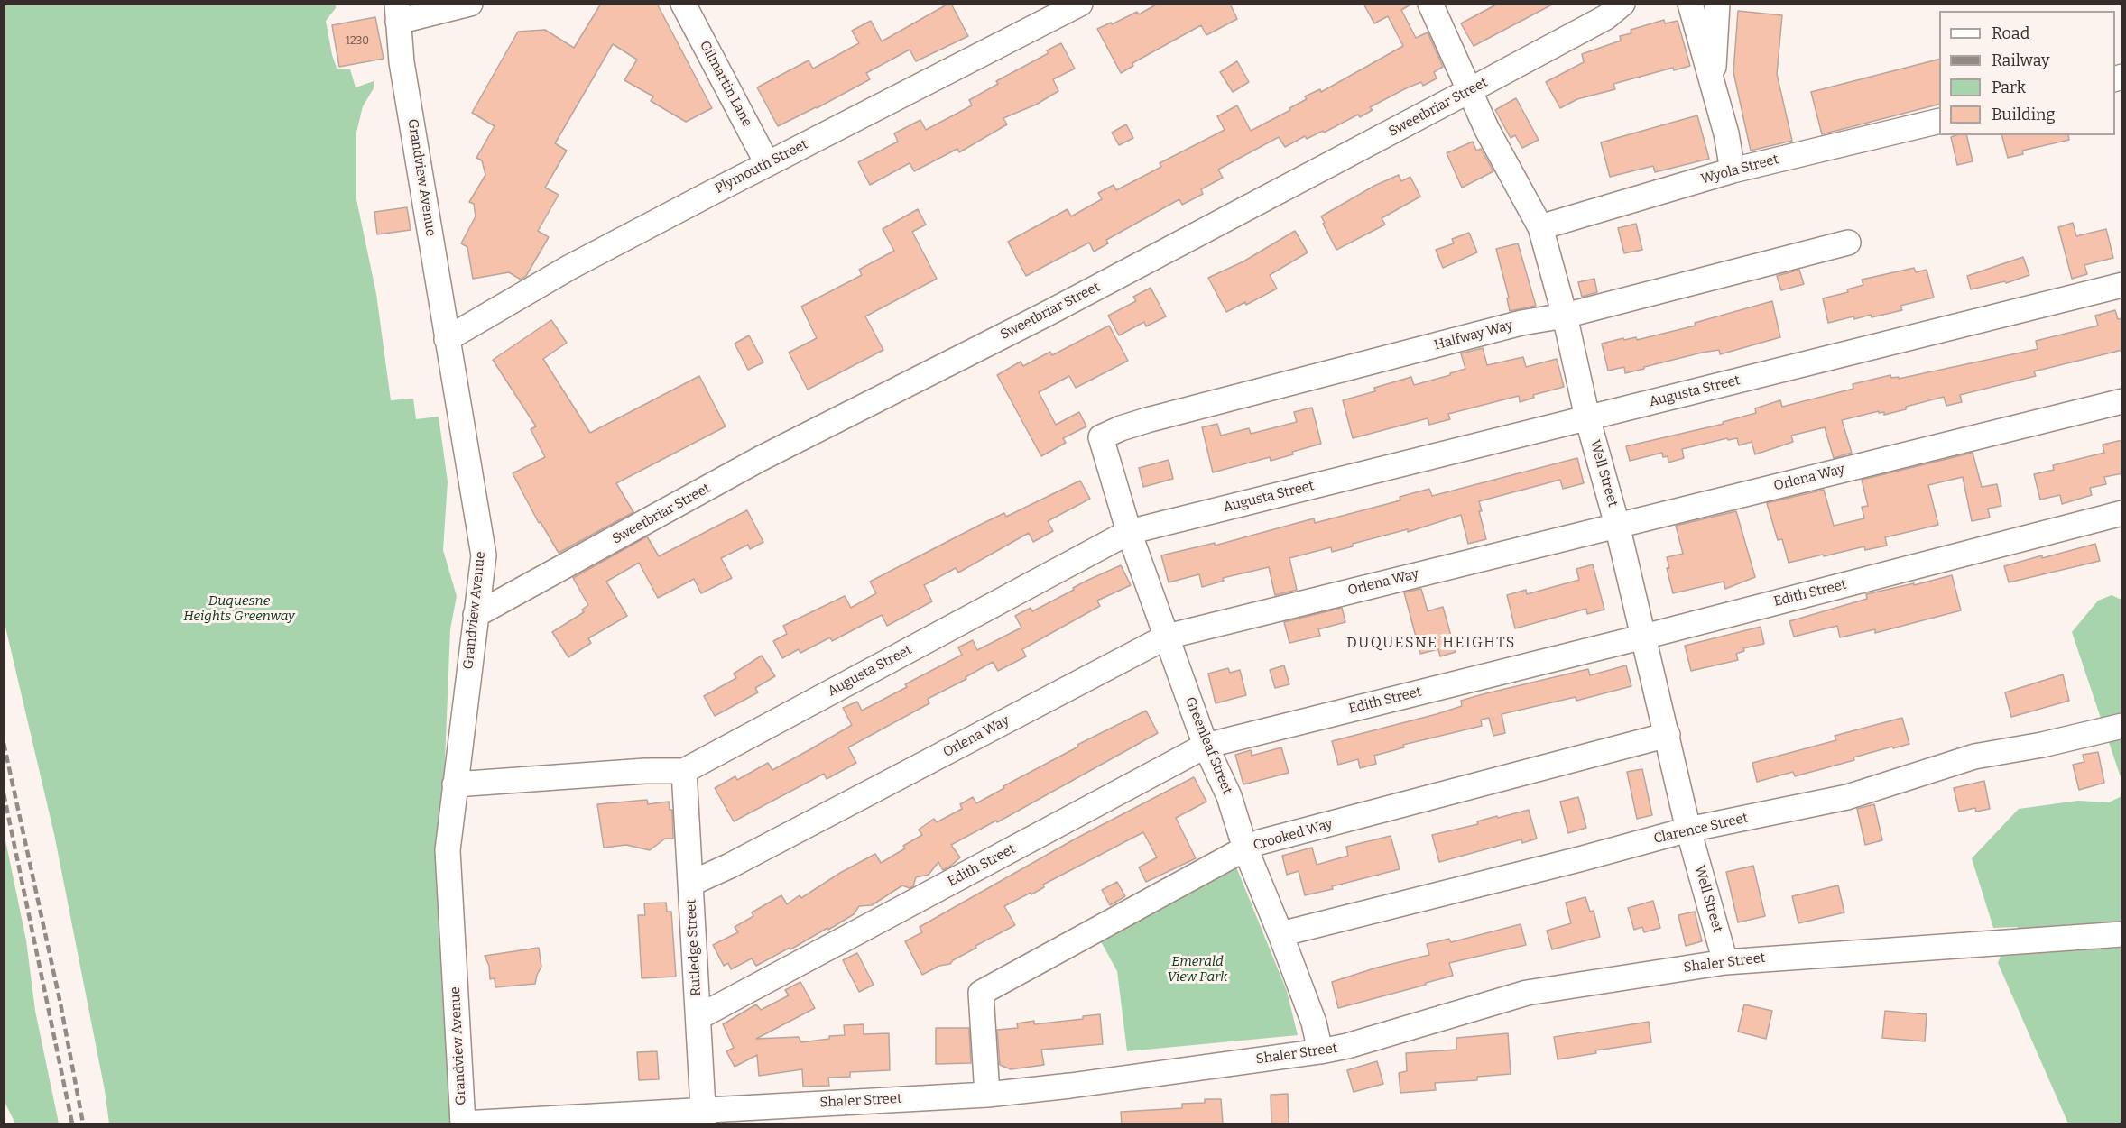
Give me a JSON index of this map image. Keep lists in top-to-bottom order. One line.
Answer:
{"streets":{"street":["Gilmartin Lane","Sweetbriar Street","Plymouth Street","Wyola Street","Grandview Avenue","Halfway Way","Augusta Street","Well Street","Orlena Way","Edith Street","Greenleaf Street","Clarence Street","Crooked Way","Rutledge Street","Shaler Street"]},"crossings":[["Gilmartin Lane","Plymouth Street"],["Sweetbriar Street","Grandview Avenue"],["Sweetbriar Street","Well Street"],["Plymouth Street","Grandview Avenue"],["Wyola Street","Well Street"],["Grandview Avenue","Augusta Street"],["Grandview Avenue","Shaler Street"],["Halfway Way","Well Street"],["Halfway Way","Greenleaf Street"],["Augusta Street","Well Street"],["Augusta Street","Greenleaf Street"],["Augusta Street","Rutledge Street"],["Well Street","Orlena Way"],["Well Street","Edith Street"],["Well Street","Clarence Street"],["Well Street","Crooked Way"],["Well Street","Shaler Street"],["Orlena Way","Greenleaf Street"],["Orlena Way","Rutledge Street"],["Edith Street","Greenleaf Street"],["Edith Street","Rutledge Street"],["Greenleaf Street","Clarence Street"],["Greenleaf Street","Crooked Way"],["Greenleaf Street","Shaler Street"],["Crooked Way","Shaler Street"],["Rutledge Street","Shaler Street"]],"districts":["DUQUESNE HEIGHTS"],"parks":["Duquesne Heights Greenway","Emerald View Park"],"house_numbers":["1230"],"legend":["Road","Railway","Park","Building"]}
